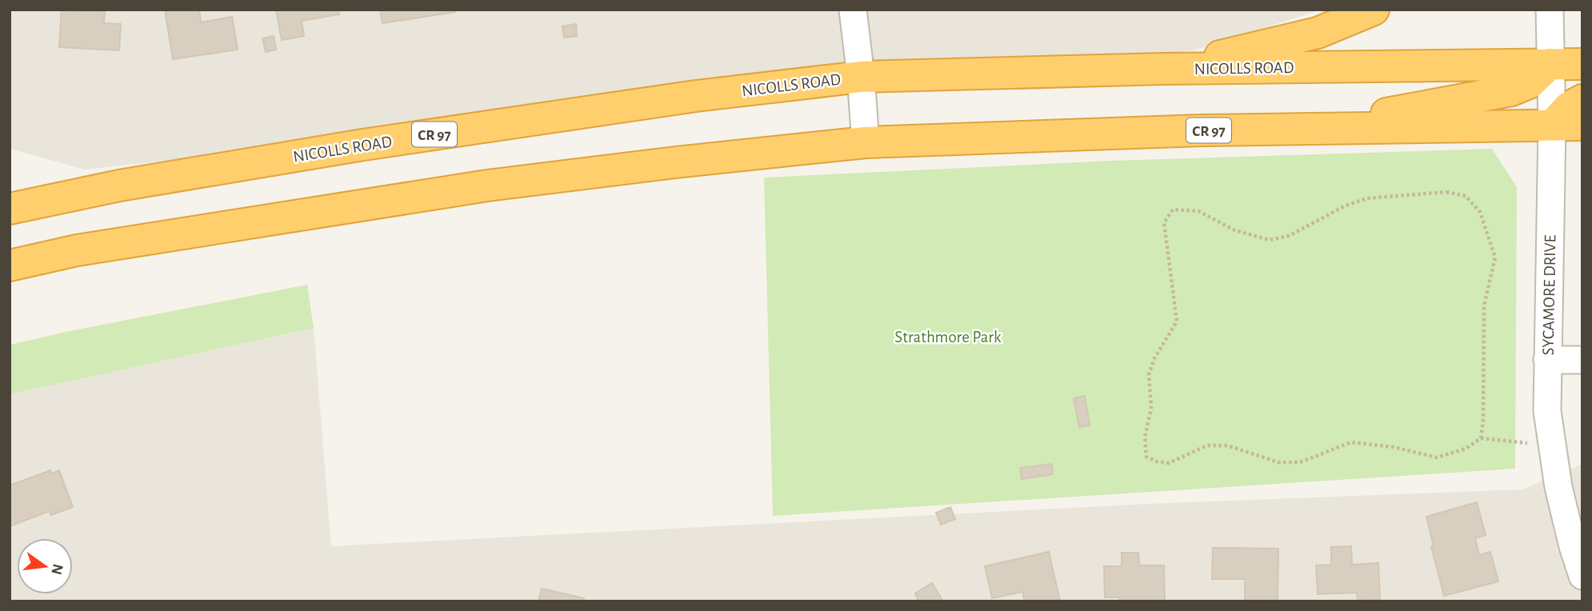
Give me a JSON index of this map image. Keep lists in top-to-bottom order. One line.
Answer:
{"streets":{"highway":["NICOLLS ROAD","CR 97"],"street":["SYCAMORE DRIVE"]},"crossings":[["NICOLLS ROAD","SYCAMORE DRIVE"],["CR 97","SYCAMORE DRIVE"]],"parks":["Strathmore Park"],"north":"right"}
